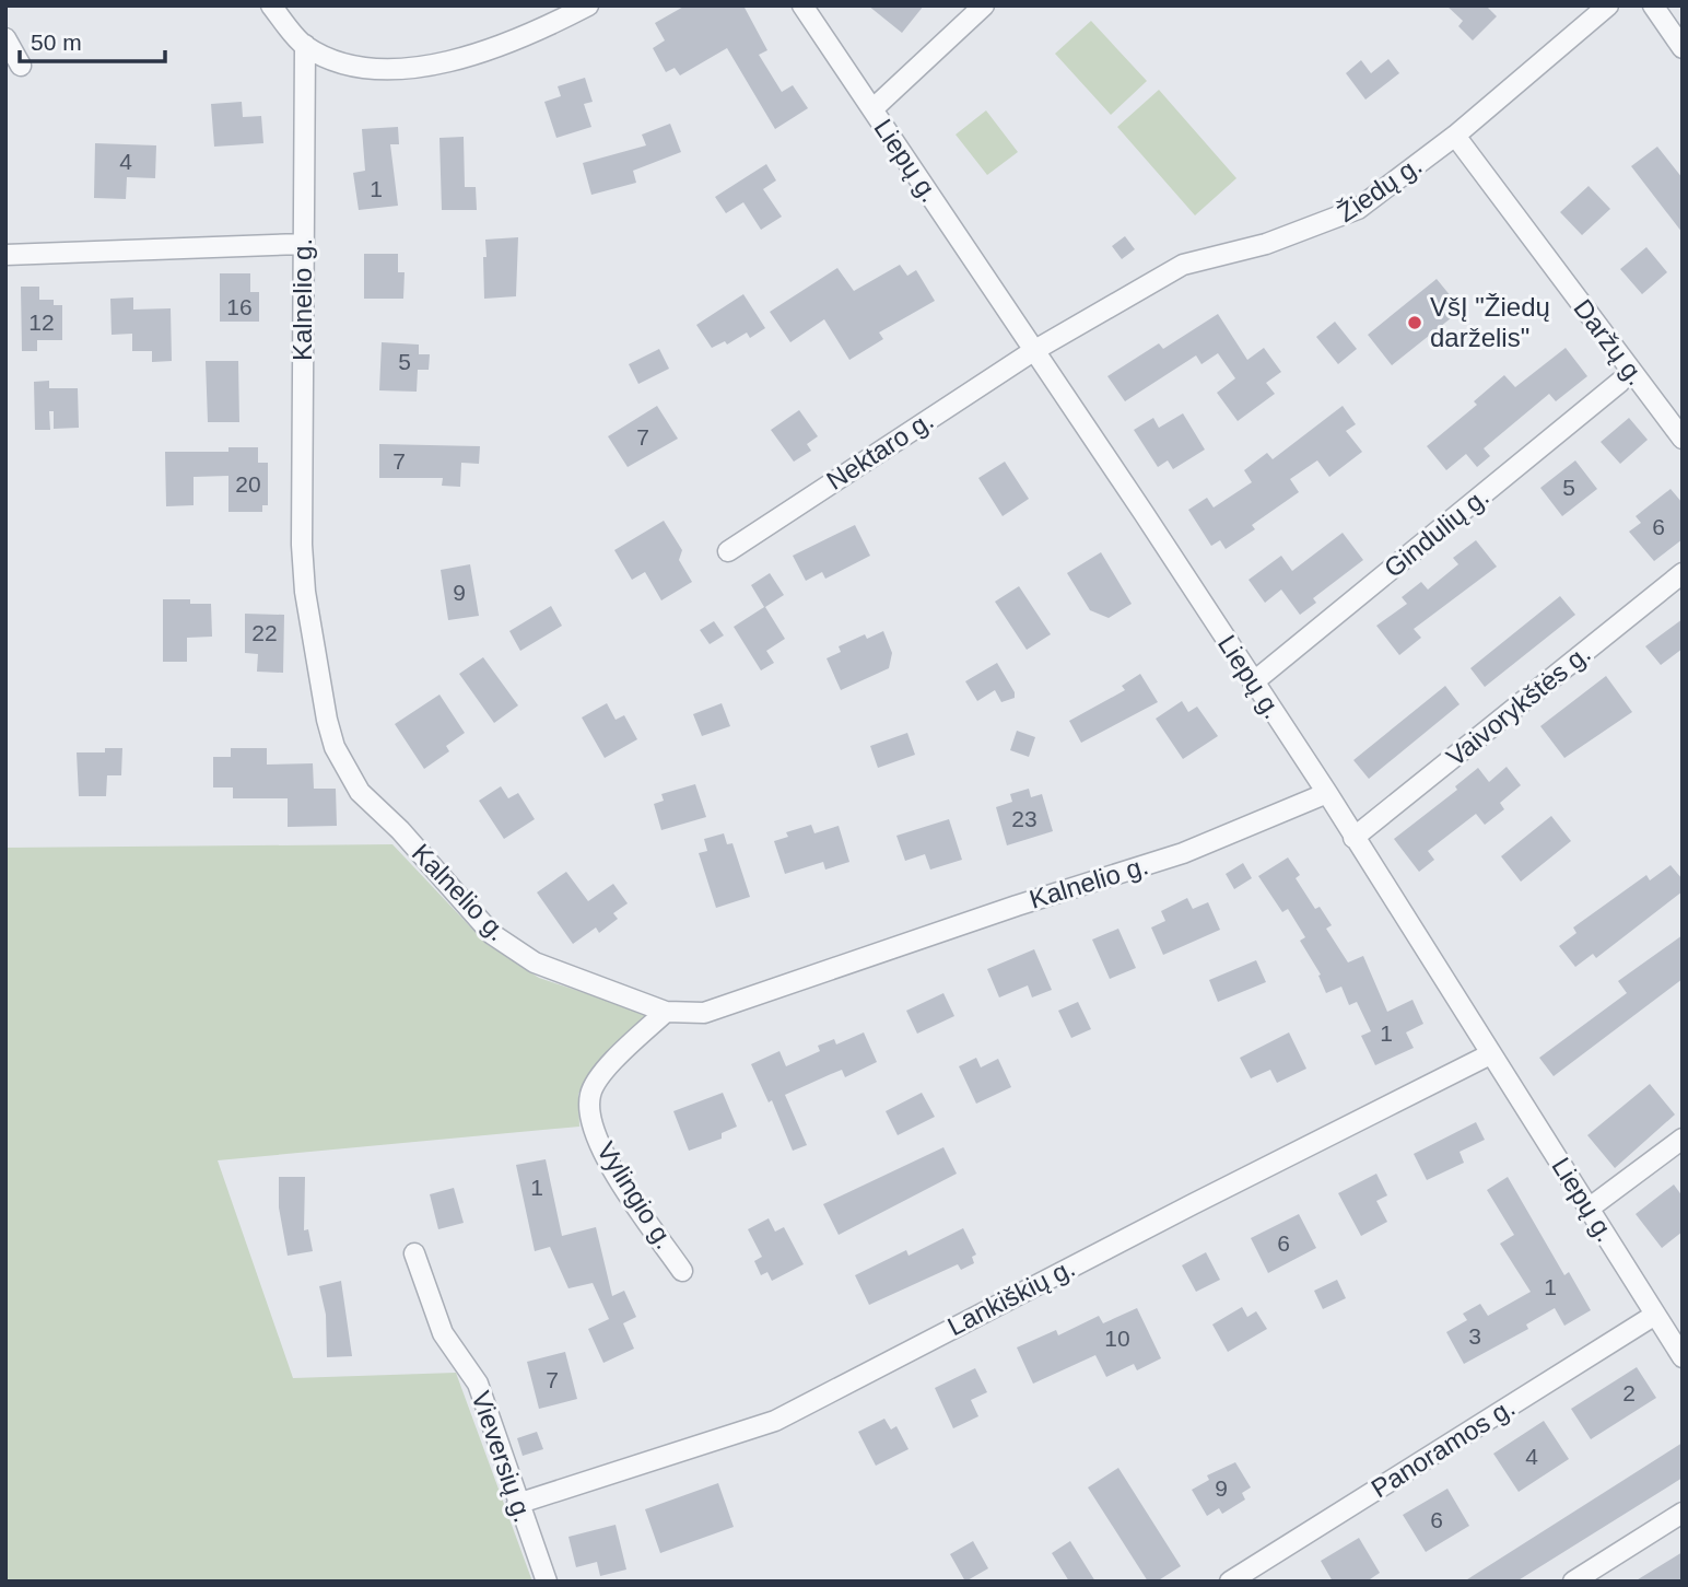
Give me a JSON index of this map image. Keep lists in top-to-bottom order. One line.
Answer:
{"streets":{"street":["Liepų g.","Žiedų g.","Kalnelio g.","Daržų g.","Nektaro g.","Gindulių g.","Vaivorykštės g.","Vylingio g.","Lankiškių g.","Panoramos g.","Vieversių g."]},"crossings":[["Liepų g.","Žiedų g."],["Liepų g.","Kalnelio g."],["Liepų g.","Nektaro g."],["Liepų g.","Gindulių g."],["Liepų g.","Vaivorykštės g."],["Liepų g.","Lankiškių g."],["Liepų g.","Panoramos g."],["Žiedų g.","Daržų g."],["Žiedų g.","Nektaro g."],["Kalnelio g.","Vylingio g."],["Lankiškių g.","Vieversių g."]],"places":["VšĮ \"Žiedų darželis\""],"house_numbers":["4","1","16","12","5","7","7","20","5","6","9","22","23","1","1","6","1","3","10","7","2","4","9","6"],"scale_bar":"50 m"}
